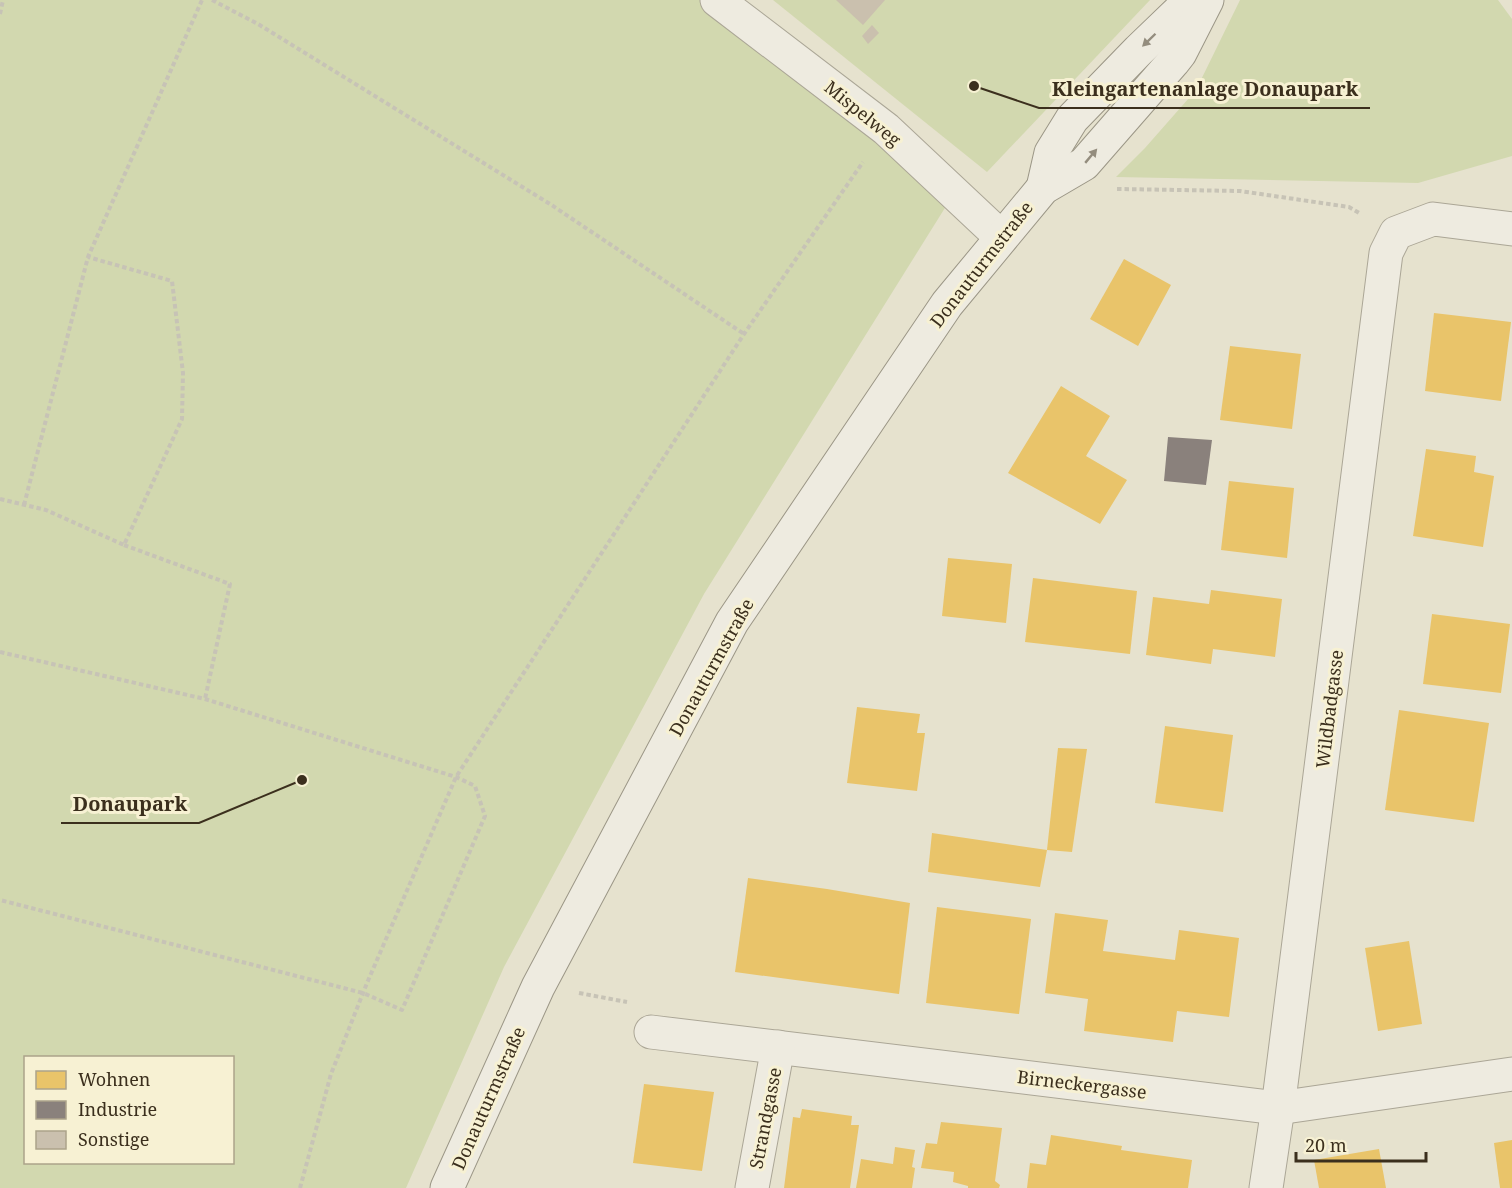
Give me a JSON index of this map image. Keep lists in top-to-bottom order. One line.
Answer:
{"streets":{"street":["Mispelweg","Donauturmstraße","Wildbadgasse","Birneckergasse","Strandgasse"]},"crossings":[["Mispelweg","Donauturmstraße"],["Wildbadgasse","Birneckergasse"],["Birneckergasse","Strandgasse"]],"places":["Kleingartenanlage Donaupark","Donaupark"],"legend":["Wohnen","Industrie","Sonstige"],"scale_bar":"20 m"}
